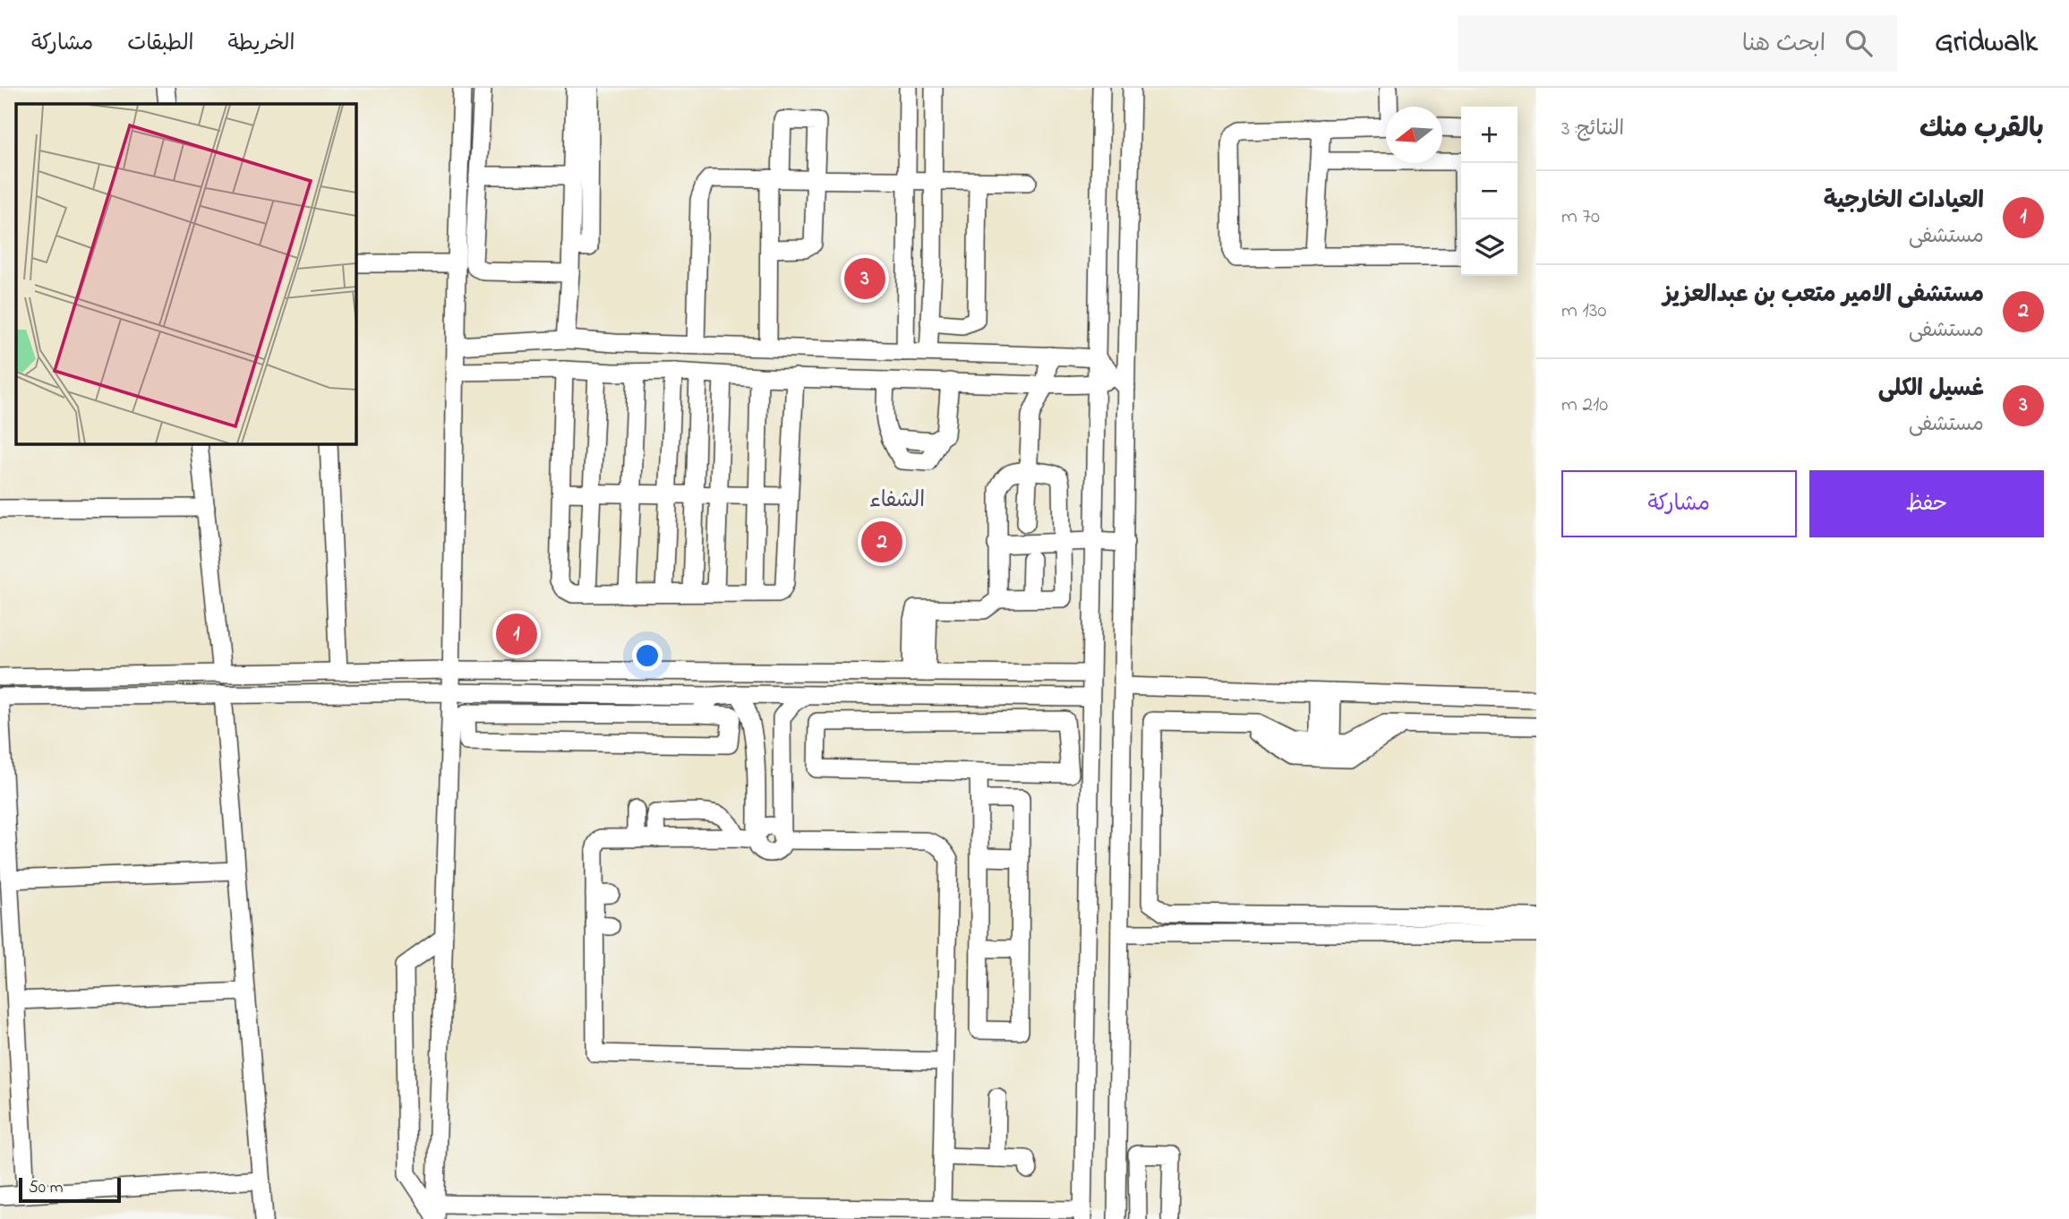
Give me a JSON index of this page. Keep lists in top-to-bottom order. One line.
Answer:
{"districts":["الشفاء"],"scale_bar":"50 m","north":"left","page":{"header":"Gridwalk","search":"ابحث هنا","nav":["الخريطة","الطبقات","مشاركة"],"heading":["بالقرب منك","النتائج: 3"],"map_buttons":["+","−"],"list":[{"mark":"1","name":"العيادات الخارجية","note":"مستشفى","value":"70 m"},{"mark":"2","name":"مستشفى الامير متعب بن عبدالعزيز","note":"مستشفى","value":"130 m"},{"mark":"3","name":"غسيل الكلى","note":"مستشفى","value":"210 m"}],"pins":["3","2","1"],"buttons":["حفظ","مشاركة"],"scale":"50 m"}}
